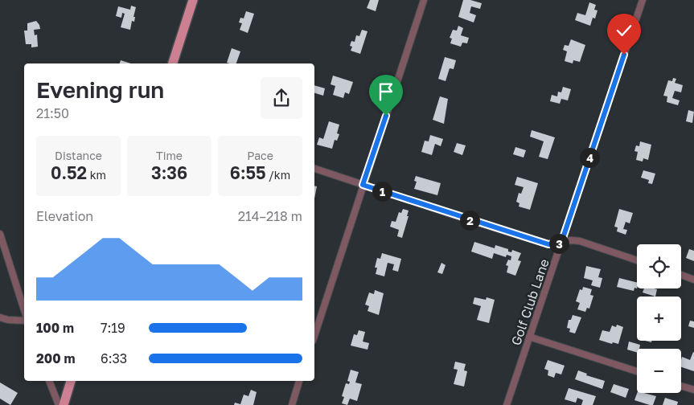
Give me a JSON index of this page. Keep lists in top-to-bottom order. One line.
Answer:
{"streets":{"street":["Golf Club Lane"]},"page":{"heading":["Evening run","21:50"],"stats":[["Distance","0.52 km"],["Time","3:36"],["Pace","6:55 /km"]],"pins":["4","1","2","3"],"chart":["Elevation","214–218 m"],"map_buttons":["+","−"],"list":[{"name":"100 m","note":"7:19"},{"name":"200 m","note":"6:33"}]}}
